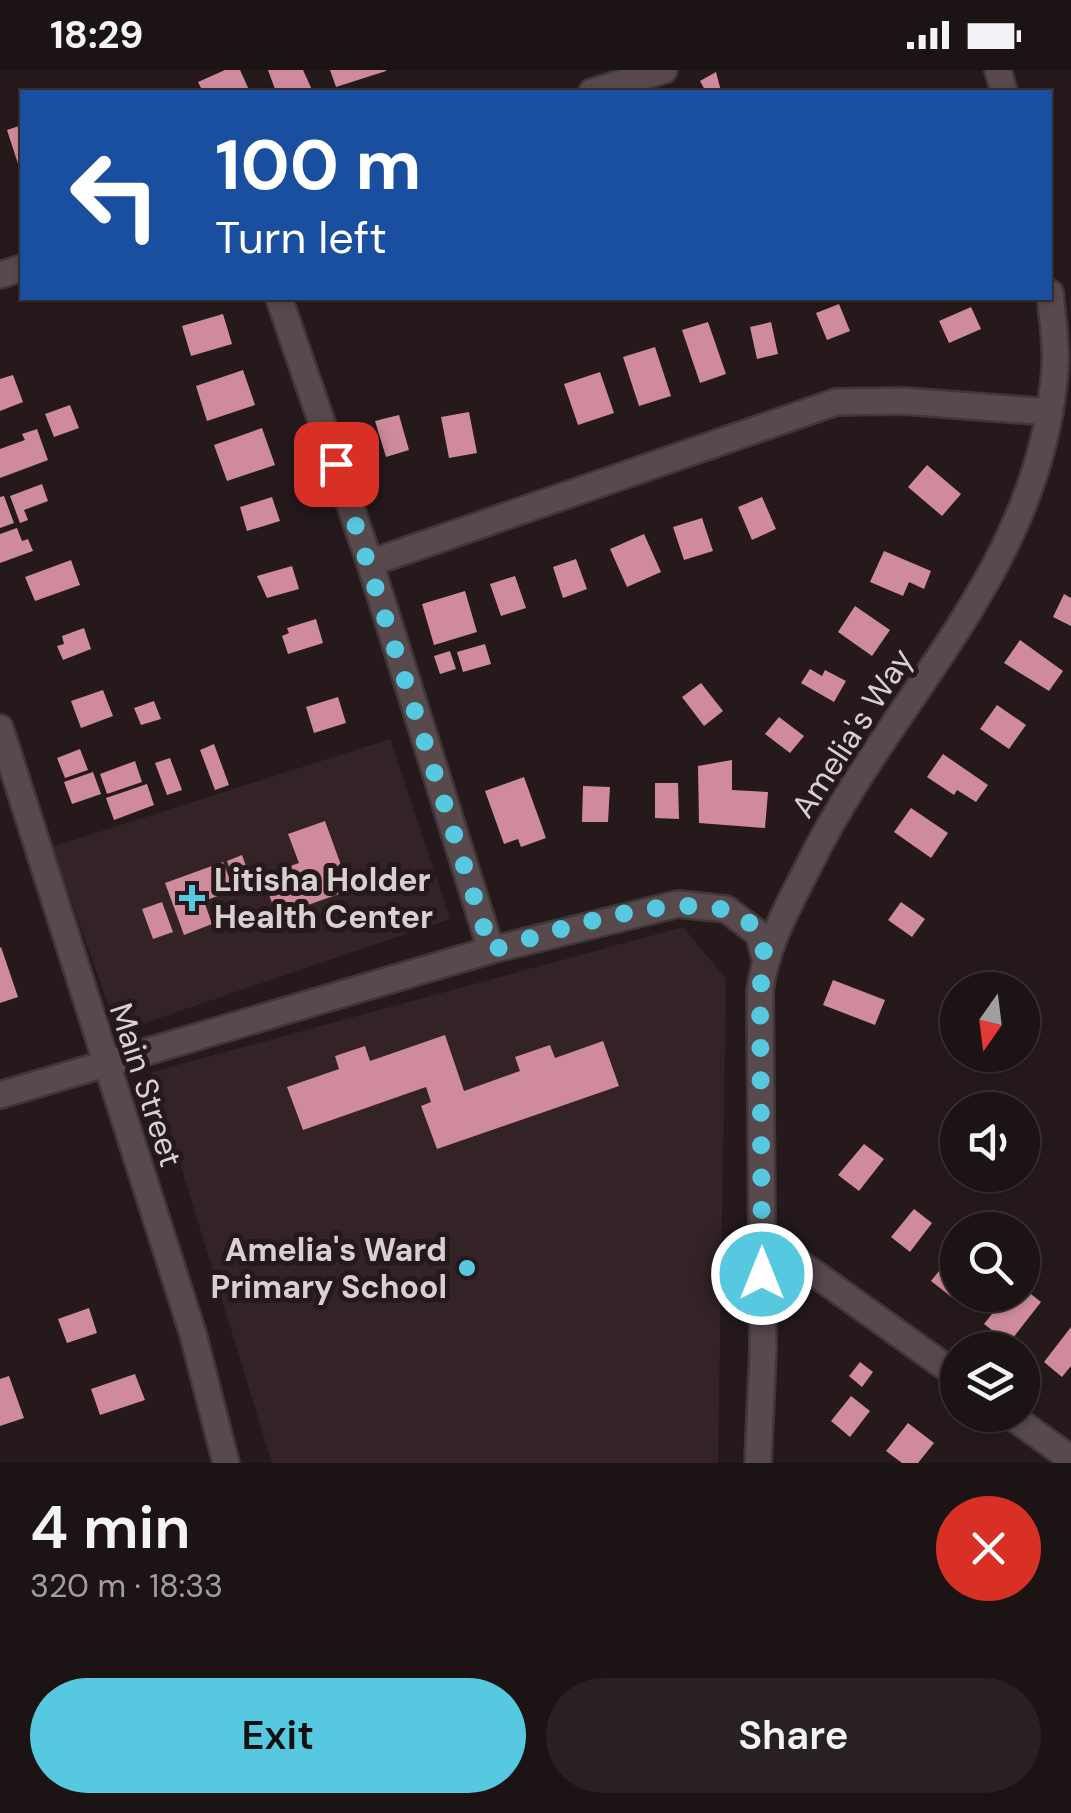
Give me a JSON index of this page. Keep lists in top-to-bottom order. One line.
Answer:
{"streets":{"street":["Amelia's Way","Main Street"]},"places":{"health":["Litisha Holder Health Center"],"other":["Amelia's Ward Primary School"]},"north":"bottom","page":{"status":"18:29","turn":["100 m","Turn left"],"heading":["4 min","320 m · 18:33"],"buttons":["Exit","Share"]}}
